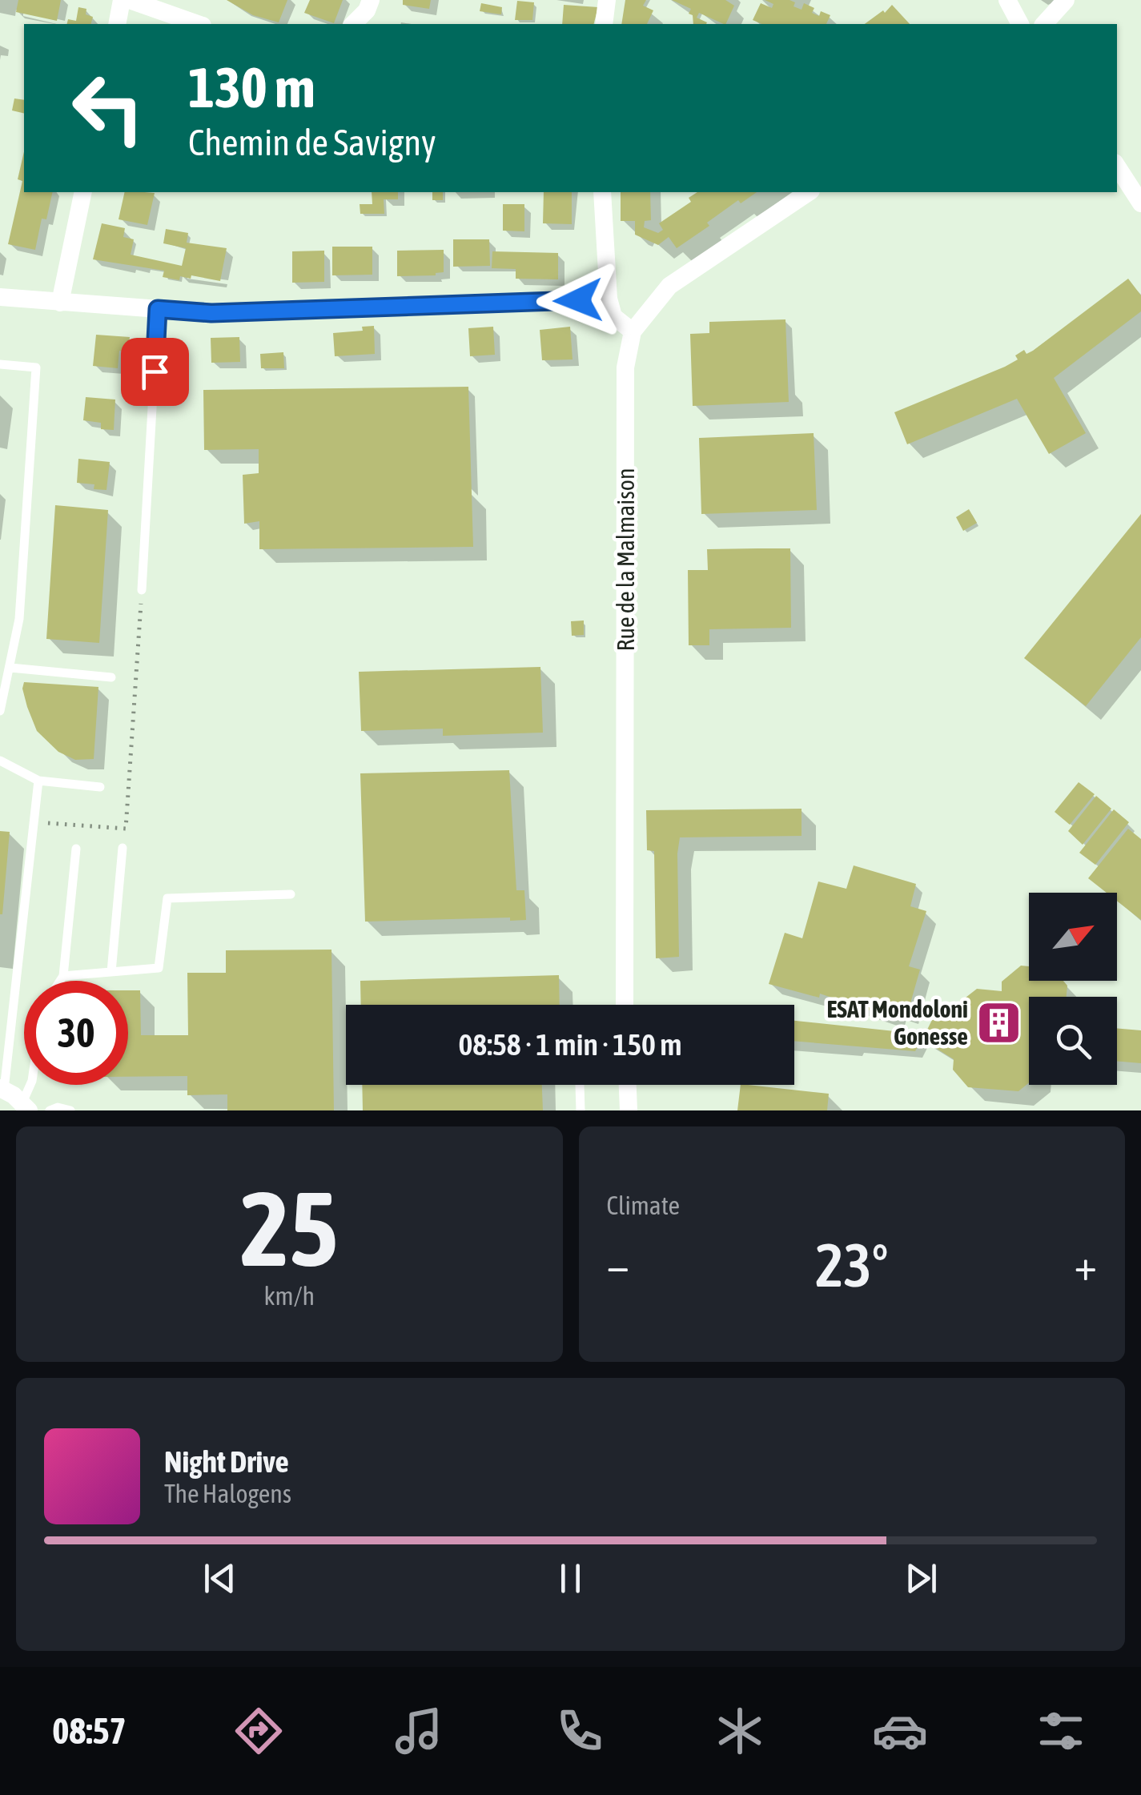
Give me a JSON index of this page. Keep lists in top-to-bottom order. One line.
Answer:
{"streets":{"street":["Rue de la Malmaison"]},"places":{"building":["ESAT Mondoloni Gonesse"]},"north":"top right","page":{"turn":["130 m","Chemin de Savigny"],"limit":"30","trip":"08:58 · 1 min · 150 m","tile":[["25","km/h"],"Climate"],"heat":["−","23°","+"],"song":["Night Drive","The Halogens"],"tabs":"08:57"}}
